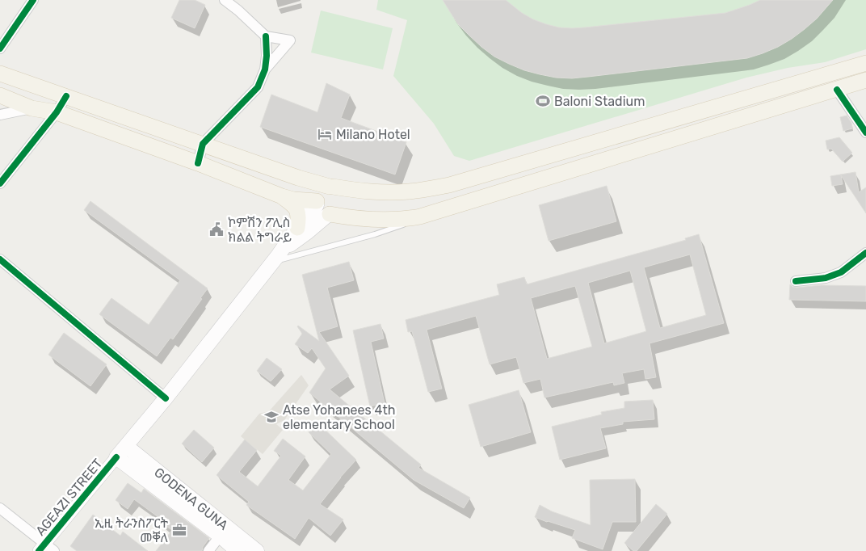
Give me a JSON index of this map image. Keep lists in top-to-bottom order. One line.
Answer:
{"streets":{"main road":["AGEAZI STREET","GODENA GUNA"]},"crossings":[["AGEAZI STREET","GODENA GUNA"]],"places":{"sports":["Baloni Stadium"],"hotel":["Milano Hotel"],"public building":["ኮምሽን ፖሊስ ክልል ትግራይ"],"school or university":["Atse Yohanees 4th elementary School"],"office":["ኢዚ ትራንስፖርት መቐለ"]}}
